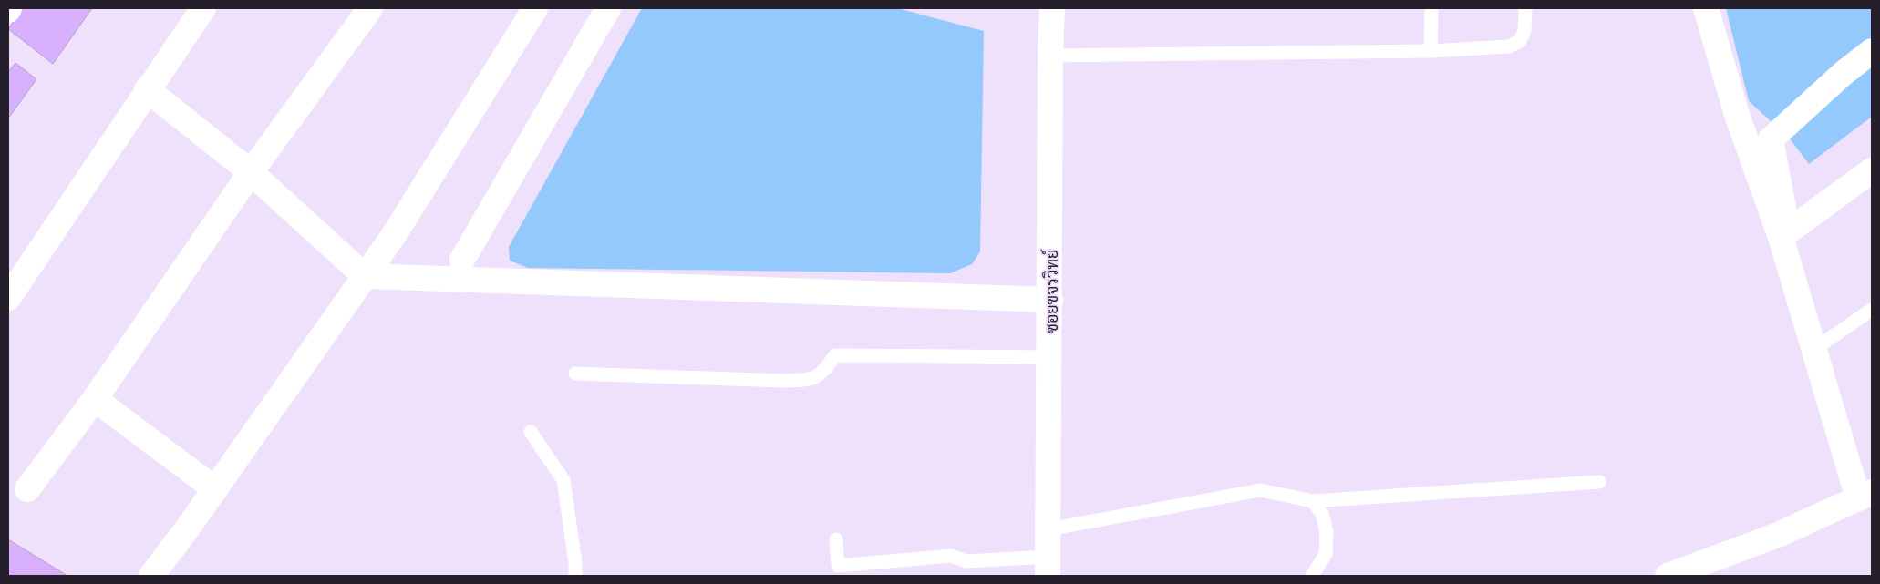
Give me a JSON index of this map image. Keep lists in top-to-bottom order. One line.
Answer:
{"streets":{"street":["ซอยขจรวิทย์"]}}
